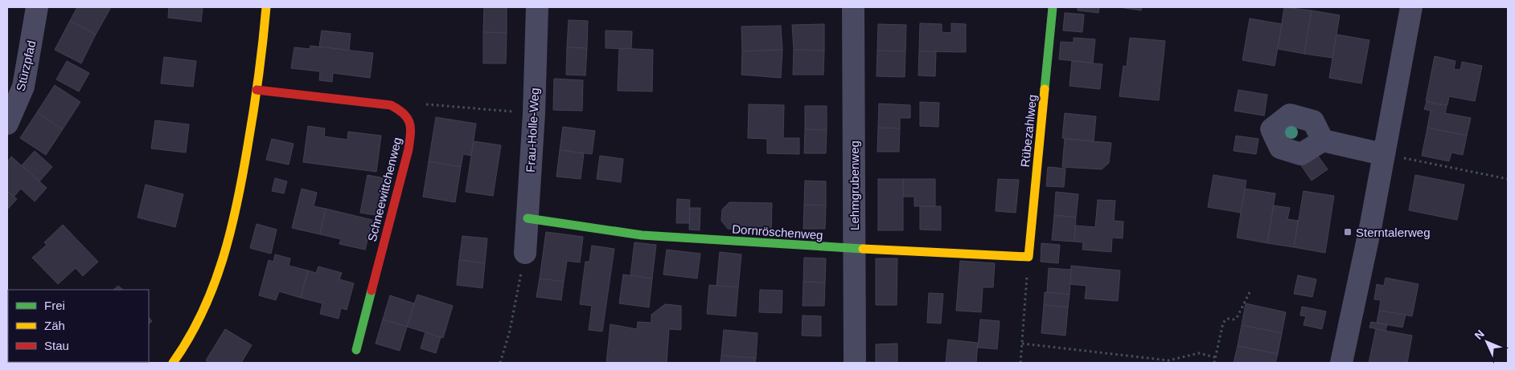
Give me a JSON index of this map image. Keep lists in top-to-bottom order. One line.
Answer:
{"streets":{"street":["Stürzpfad","Frau-Holle-Weg","Rübezahlweg","Lehmgrubenweg","Schneewittchenweg","Dornröschenweg"]},"crossings":[["Frau-Holle-Weg","Dornröschenweg"],["Rübezahlweg","Dornröschenweg"],["Lehmgrubenweg","Dornröschenweg"]],"places":{"transit":["Sterntalerweg"]},"legend":["Frei","Zäh","Stau"],"north":"top left"}
